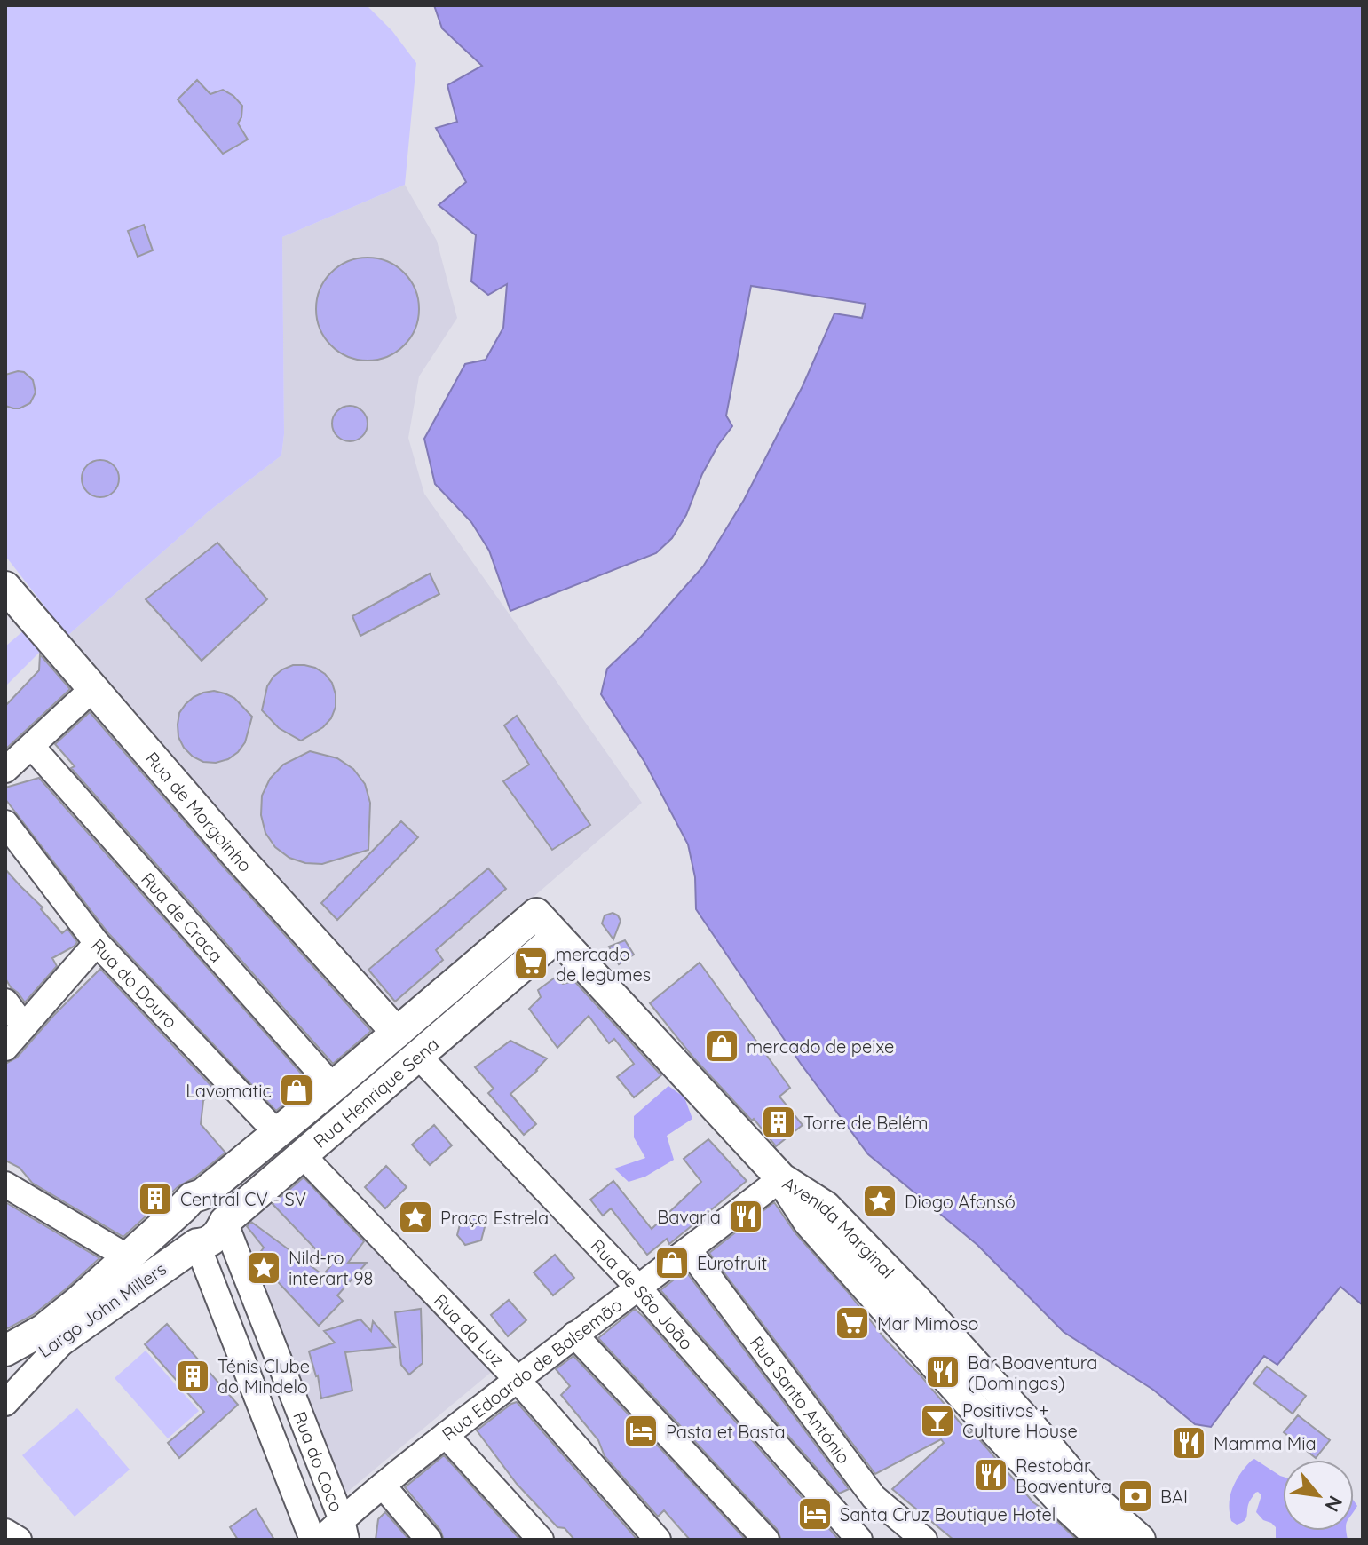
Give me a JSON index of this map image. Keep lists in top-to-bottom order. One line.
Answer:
{"streets":{"main road":["Rua de Morgoinho","Rua Henrique Sena","Avenida Marginal","Largo John Millers","Rua do Coco"],"street":["Rua de Craca","Rua do Douro","Rua de São João","Rua da Luz","Rua Edoardo de Balsemão","Rua Santo António"]},"crossings":[["Rua de Morgoinho","Rua Henrique Sena"],["Rua de Craca","Rua Henrique Sena"],["Rua do Douro","Rua Henrique Sena"],["Rua Henrique Sena","Avenida Marginal"],["Rua Henrique Sena","Rua de São João"],["Rua Henrique Sena","Largo John Millers"],["Rua Henrique Sena","Rua da Luz"],["Rua Henrique Sena","Rua do Coco"],["Avenida Marginal","Rua Edoardo de Balsemão"],["Rua de São João","Rua Edoardo de Balsemão"],["Largo John Millers","Rua do Coco"],["Rua da Luz","Rua Edoardo de Balsemão"],["Rua Edoardo de Balsemão","Rua Santo António"],["Rua Edoardo de Balsemão","Rua do Coco"]],"places":{"supermarket":["mercado de legumes","Mar Mimoso"],"shop":["mercado de peixe","Lavomatic","Eurofruit"],"building":["Torre de Belém","Central CV - SV","Ténis Clube do Mindelo"],"place":["Diogo Afonsó","Praça Estrela","Nild-ro interart 98"],"restaurant":["Bavaria","Bar Boaventura (Domingas)","Mamma Mia","Restobar Boaventura"],"bar":["Positivos + Culture House"],"hotel":["Pasta et Basta","Santa Cruz Boutique Hotel"],"bank":["BAI"]},"north":"bottom right"}
